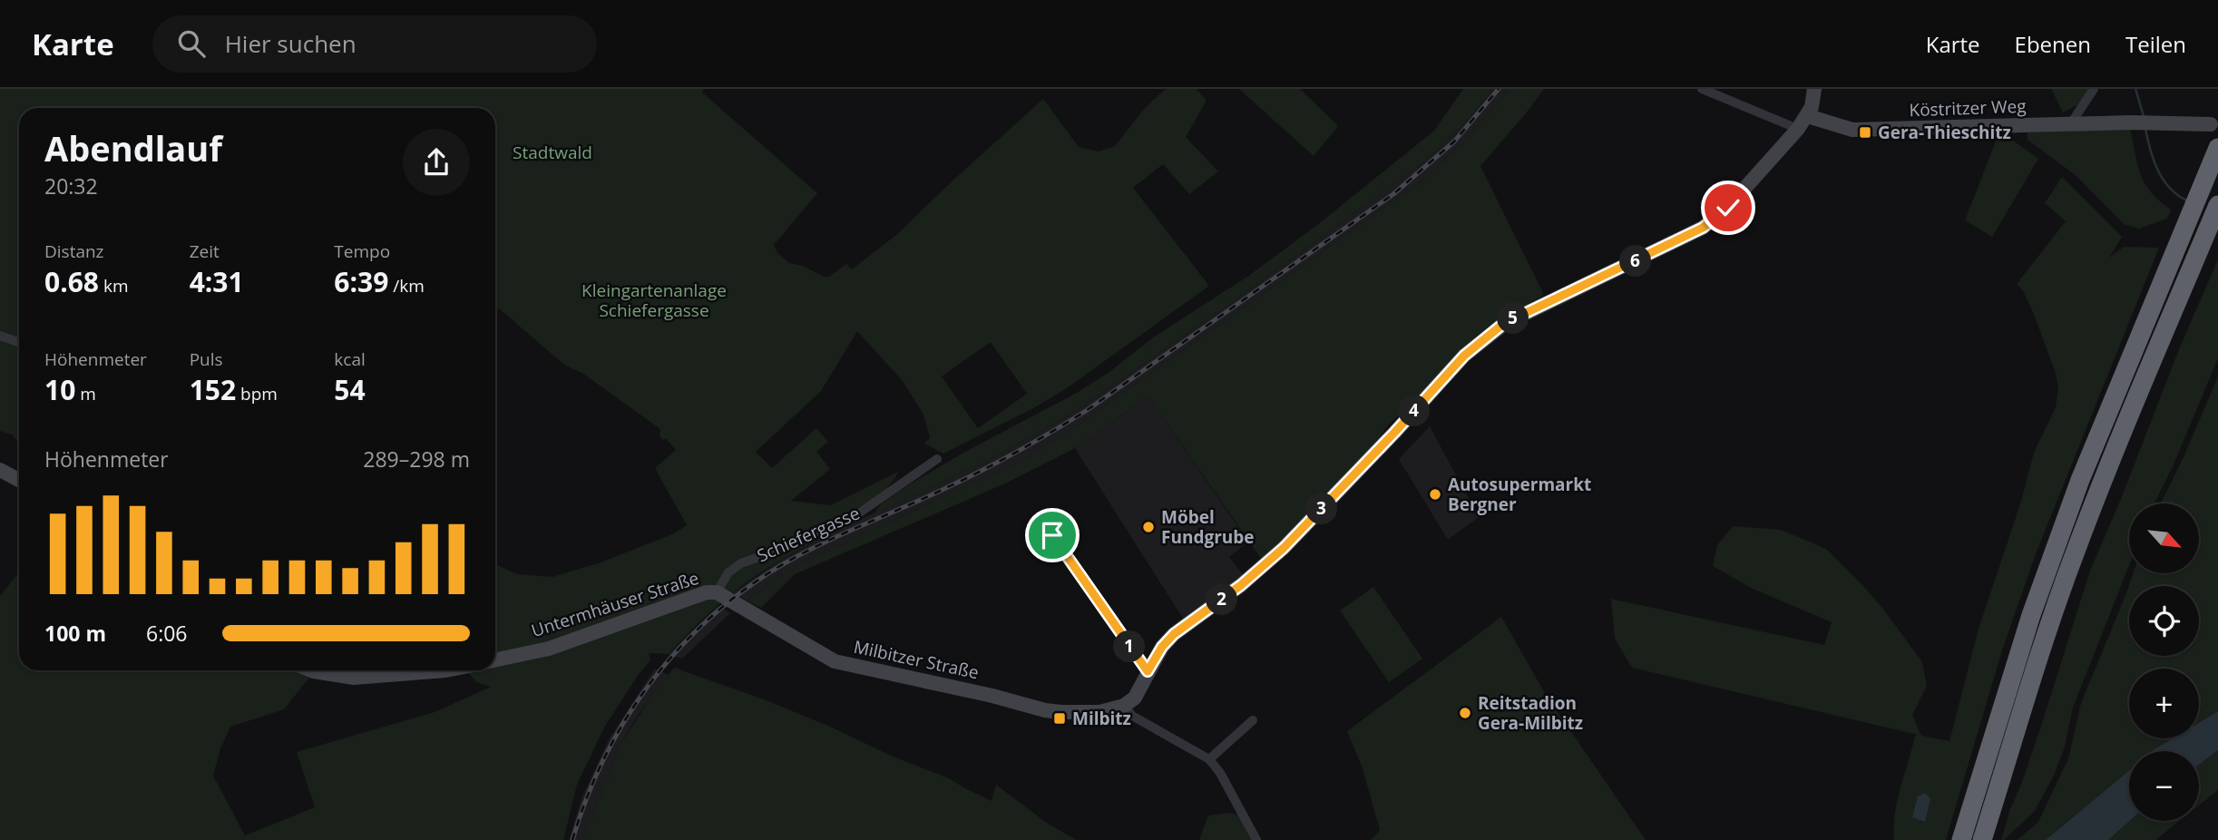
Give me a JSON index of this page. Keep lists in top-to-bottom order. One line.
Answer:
{"streets":{"main road":["Köstritzer Weg","Untermhäuser Straße","Milbitzer Straße"],"street":["Schiefergasse"]},"crossings":[["Schiefergasse","Untermhäuser Straße"],["Schiefergasse","Milbitzer Straße"],["Untermhäuser Straße","Milbitzer Straße"]],"parks":["Stadtwald","Kleingartenanlage Schiefergasse"],"places":{"transit":["Gera-Thieschitz","Milbitz"],"other":["Autosupermarkt Bergner","Möbel Fundgrube","Reitstadion Gera-Milbitz"]},"north":"bottom right","page":{"header":"Karte","search":"Hier suchen","nav":["Karte","Ebenen","Teilen"],"heading":["Abendlauf","20:32"],"stats":[["Distanz","0.68 km"],["Zeit","4:31"],["Tempo","6:39 /km"],["Höhenmeter","10 m"],["Puls","152 bpm"],["kcal","54"]],"pins":["6","5","4","3","2","1"],"chart":["Höhenmeter","289–298 m"],"map_buttons":["+","−"],"list":[{"name":"100 m","note":"6:06"}]}}
